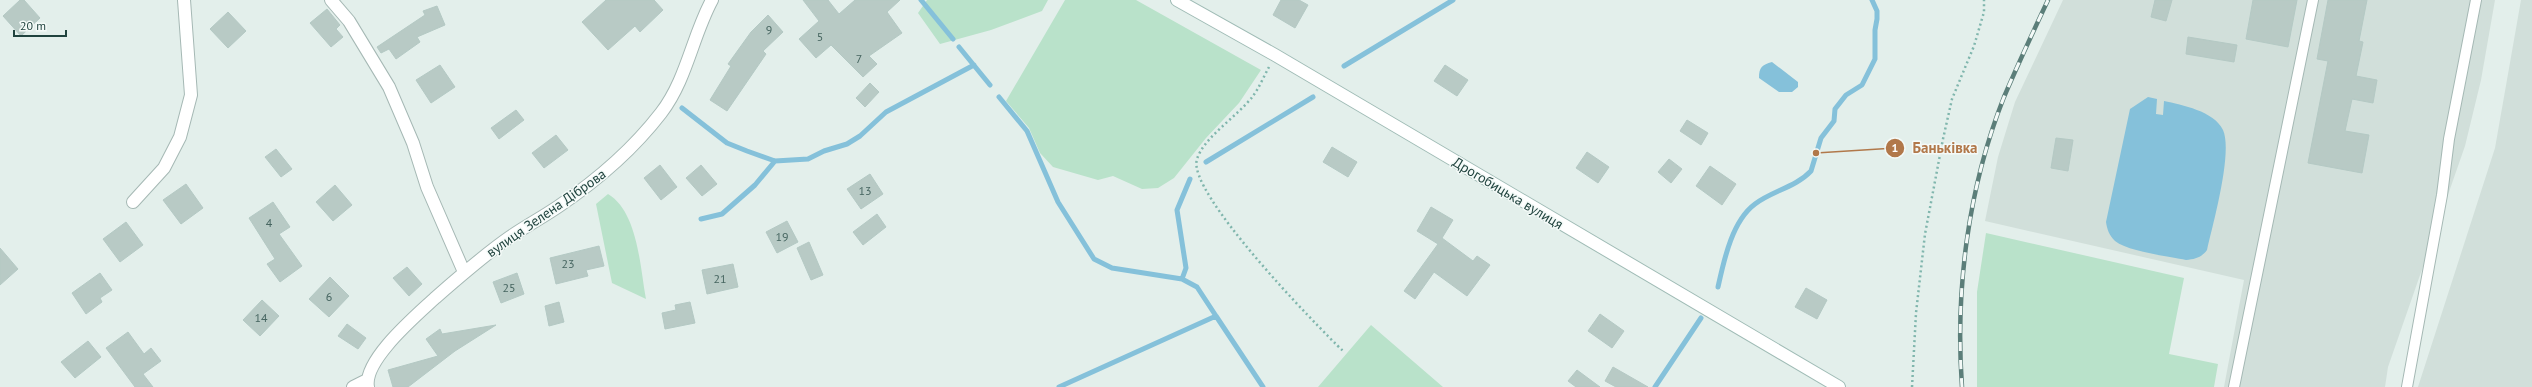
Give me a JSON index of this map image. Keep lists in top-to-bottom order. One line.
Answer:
{"streets":{"street":["Дрогобицька вулиця","вулиця Зелена Діброва"]},"places":["Баньківка"],"house_numbers":["9","5","7","13","4","19","23","21","25","6","14"],"scale_bar":"20 m"}
